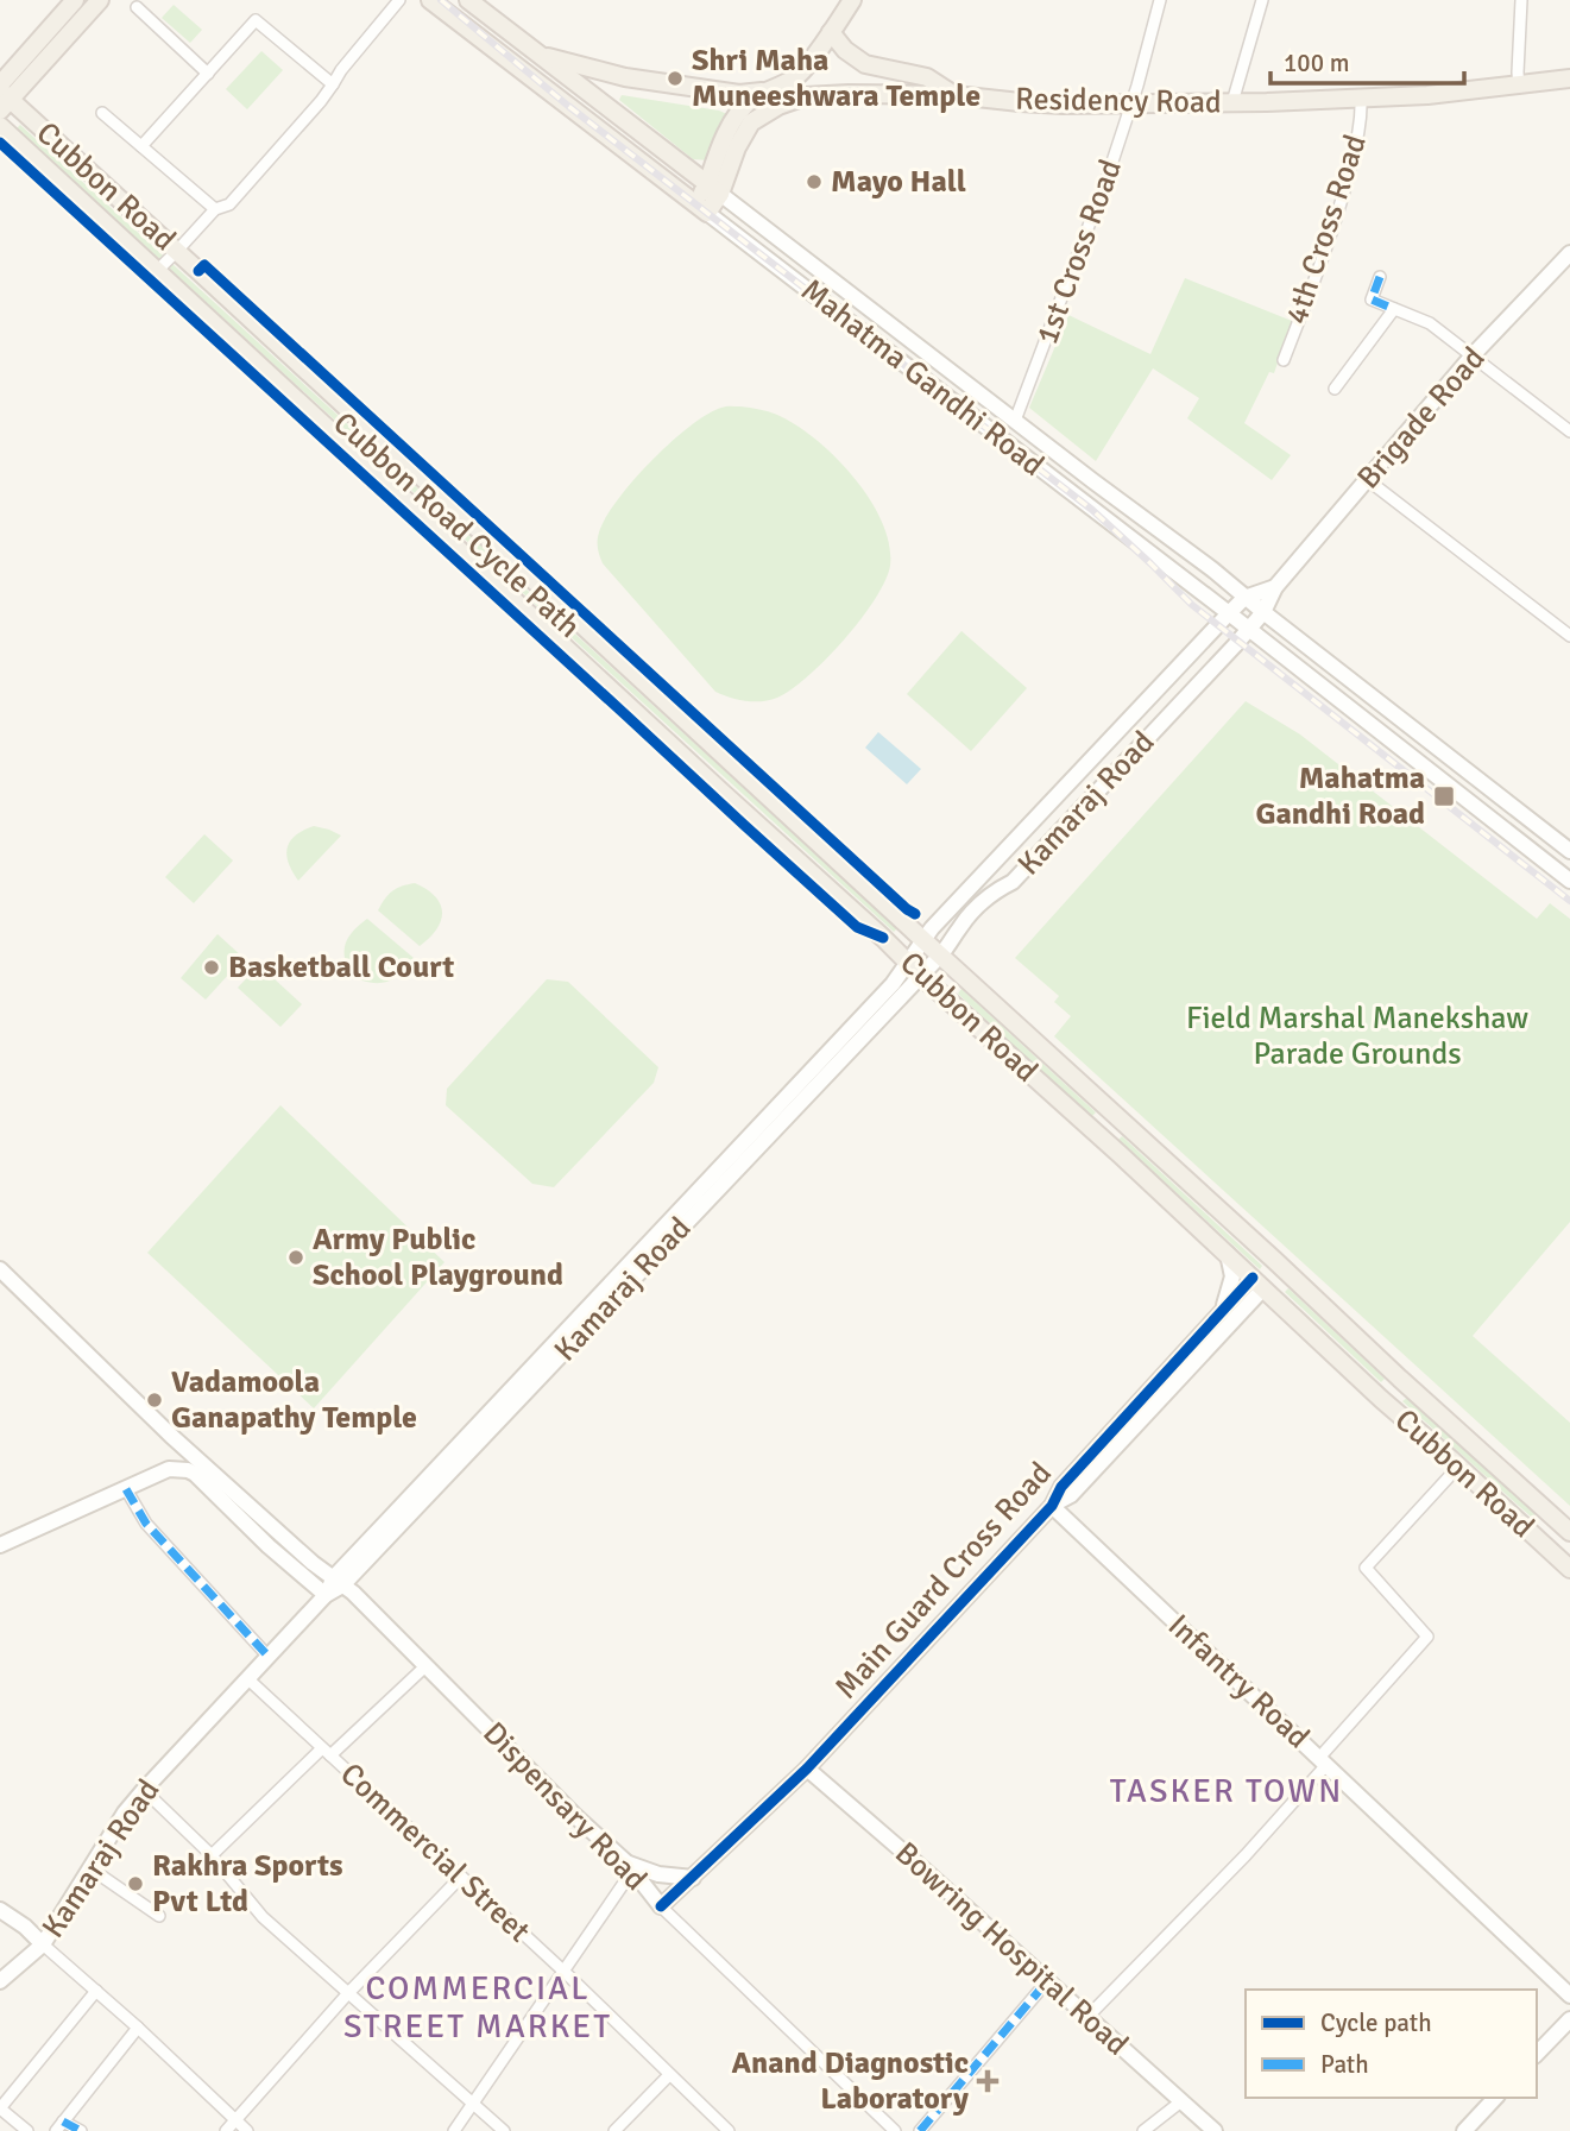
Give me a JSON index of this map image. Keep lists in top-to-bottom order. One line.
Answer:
{"streets":{"main road":["Residency Road","Cubbon Road","Mahatma Gandhi Road","Brigade Road","Kamaraj Road","Main Guard Cross Road","Infantry Road","Dispensary Road","Bowring Hospital Road"],"street":["4th Cross Road","1st Cross Road","Commercial Street"],"cycle path":["Cubbon Road Cycle Path"]},"crossings":[["Residency Road","4th Cross Road"],["Residency Road","1st Cross Road"],["Residency Road","Mahatma Gandhi Road"],["Cubbon Road","Kamaraj Road"],["Cubbon Road","Main Guard Cross Road"],["1st Cross Road","Mahatma Gandhi Road"],["Mahatma Gandhi Road","Brigade Road"],["Mahatma Gandhi Road","Kamaraj Road"],["Brigade Road","Kamaraj Road"],["Kamaraj Road","Dispensary Road"],["Kamaraj Road","Commercial Street"],["Main Guard Cross Road","Infantry Road"],["Main Guard Cross Road","Dispensary Road"],["Main Guard Cross Road","Bowring Hospital Road"]],"districts":["TASKER TOWN","COMMERCIAL STREET MARKET"],"parks":["Field Marshal Manekshaw Parade Grounds"],"places":{"other":["Shri Maha Muneeshwara Temple","Mayo Hall","Basketball Court","Army Public School Playground","Vadamoola Ganapathy Temple","Rakhra Sports Pvt Ltd"],"transit":["Mahatma Gandhi Road"],"health":["Anand Diagnostic Laboratory"]},"legend":["Cycle path","Path"],"scale_bar":"100 m"}
